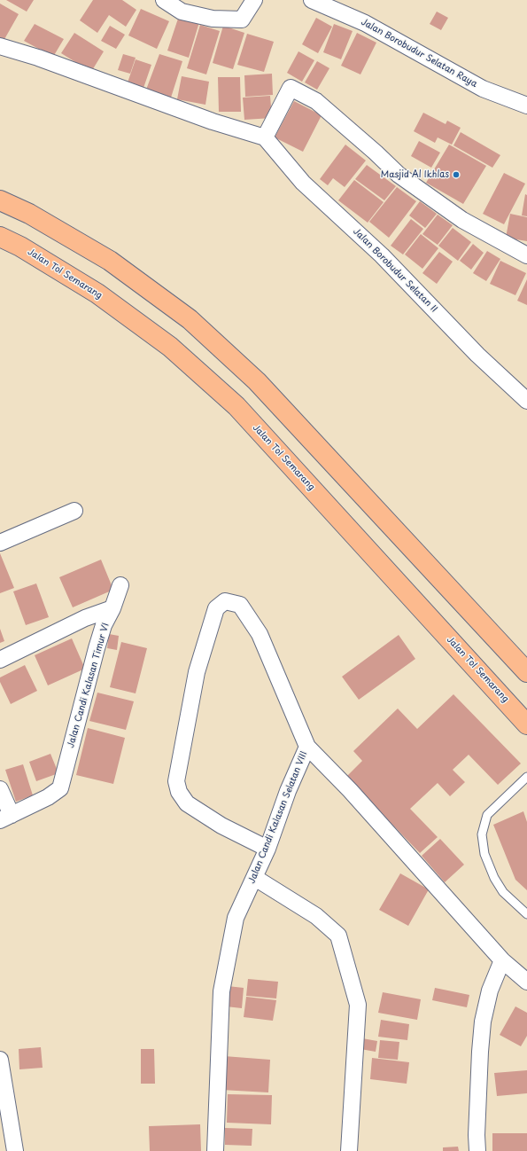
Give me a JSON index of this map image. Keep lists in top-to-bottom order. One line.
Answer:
{"streets":{"highway":["Jalan Tol Semarang"],"street":["Jalan Borobudur Selatan Raya","Jalan Borobudur Selatan II","Jalan Candi Kalasan Timur VI","Jalan Candi Kalasan Selatan VIII"]},"places":["Masjid Al Ikhlas"]}
